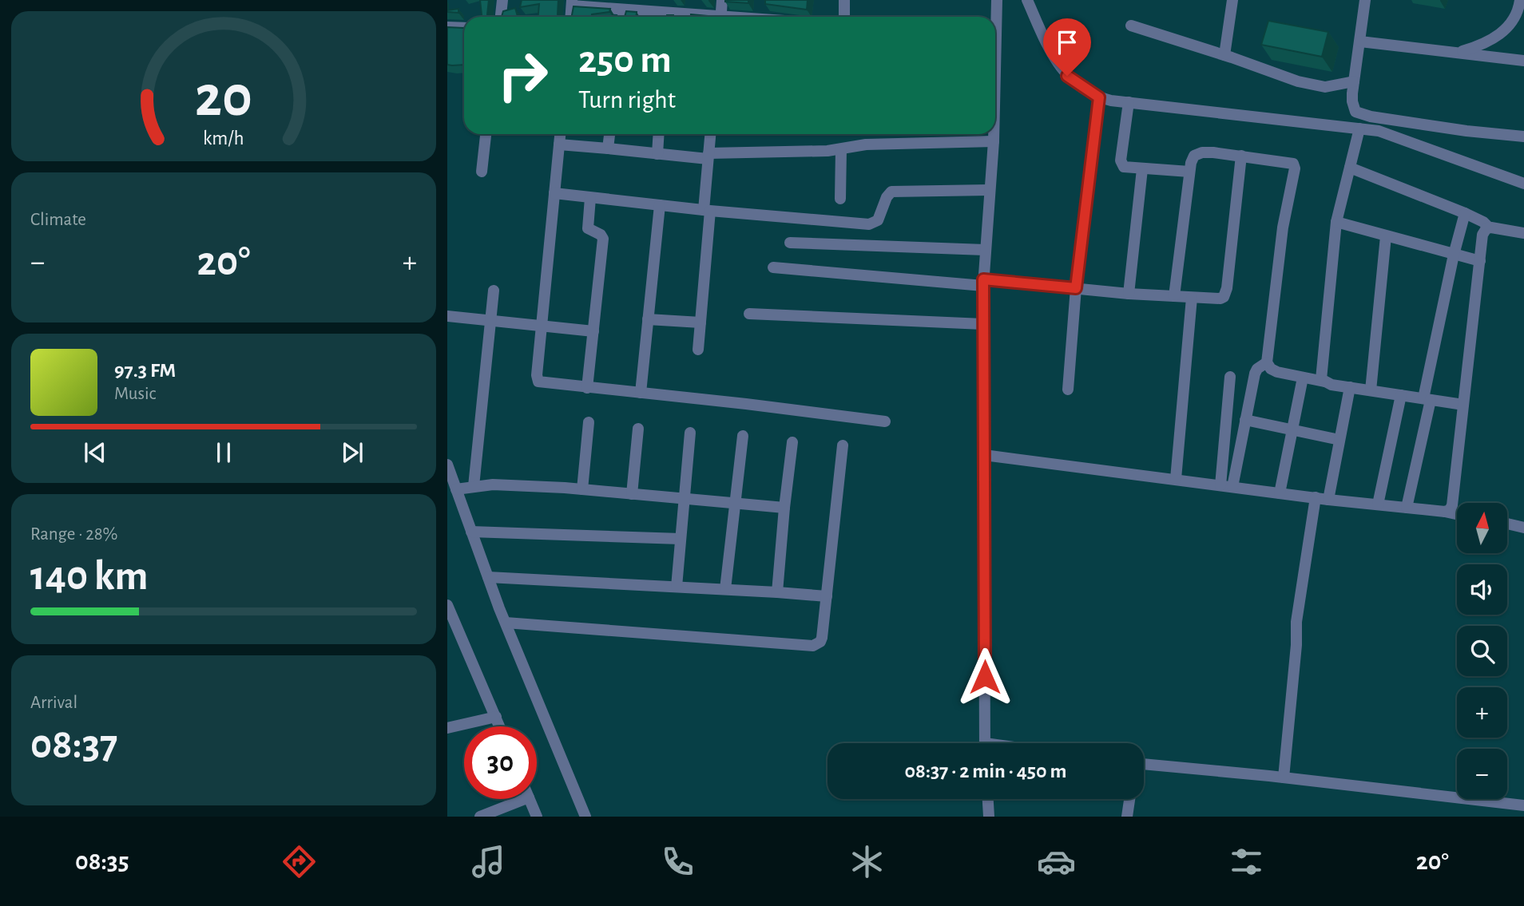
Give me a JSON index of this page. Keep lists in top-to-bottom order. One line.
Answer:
{"north":"top","page":{"turn":["250 m","Turn right"],"tile":["Climate",["Range · 28%","140 km"],["Arrival","08:37"]],"heat":["−","20°","+"],"song":["97.3 FM","Music"],"map_buttons":["+","−"],"limit":"30","trip":"08:37 · 2 min · 450 m","tabs":["08:35","20°"],"gauge":["20","km/h"]}}
